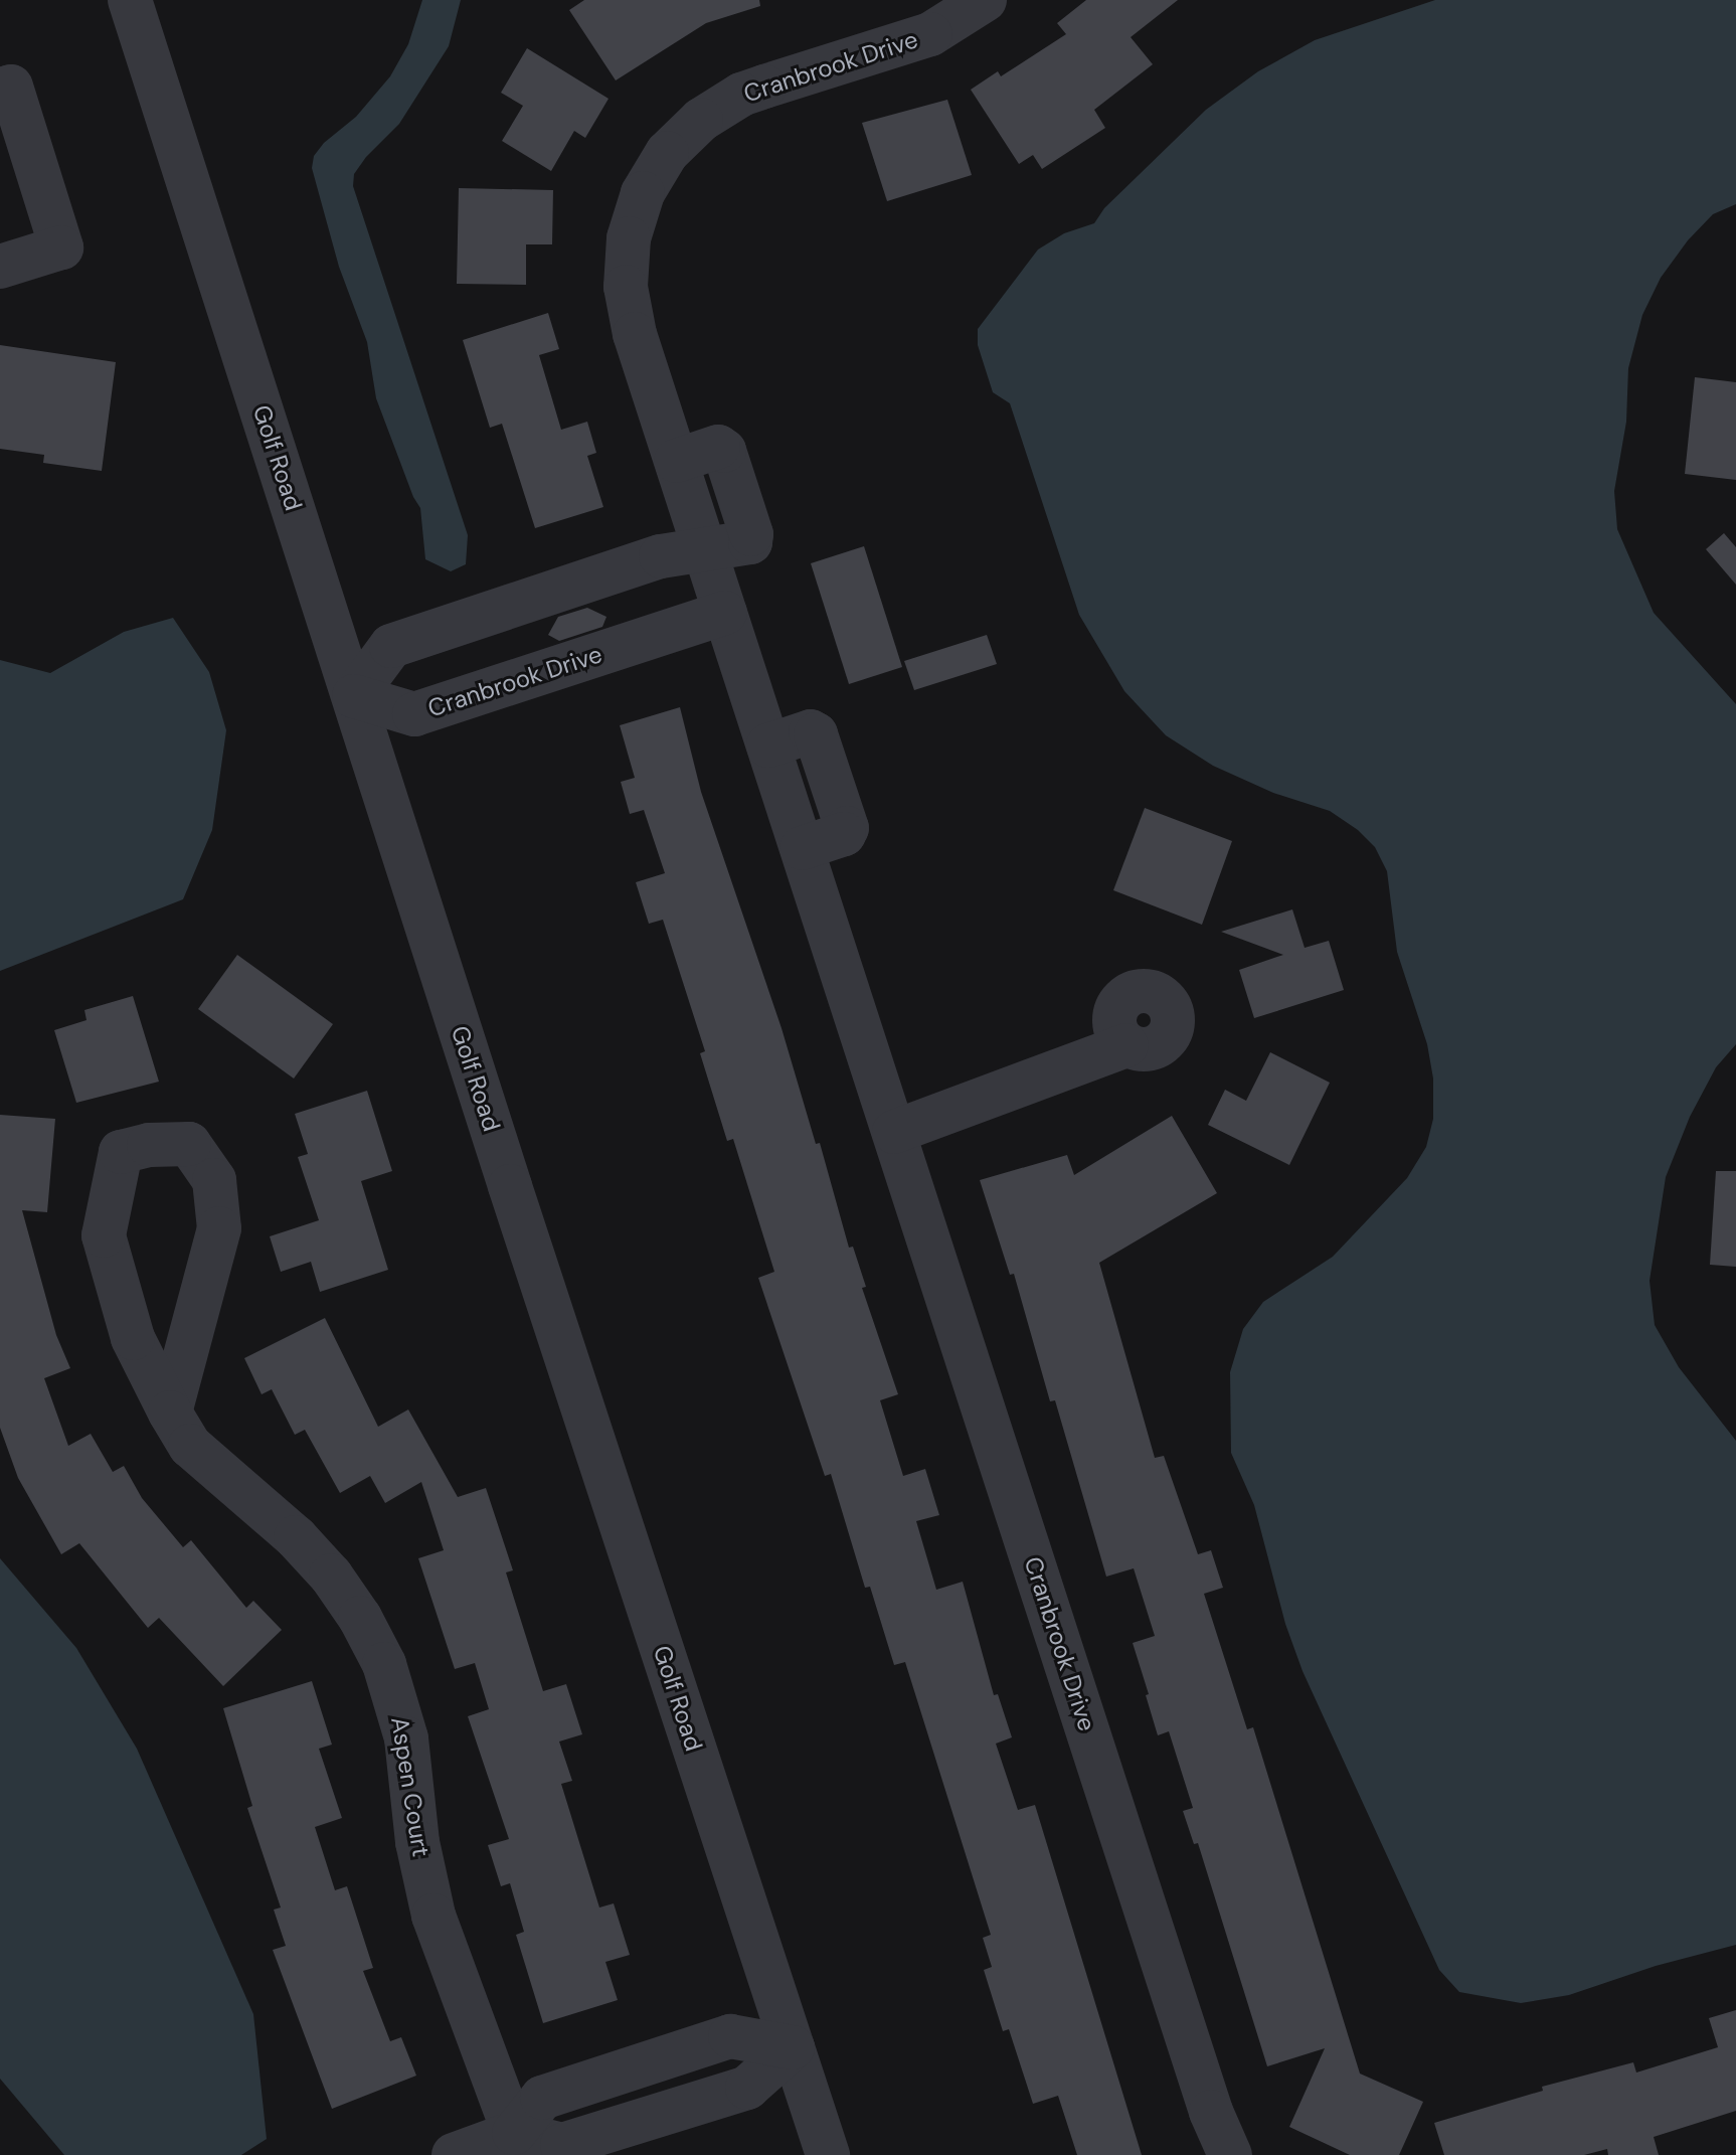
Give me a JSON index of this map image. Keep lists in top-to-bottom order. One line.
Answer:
{"streets":{"street":["Cranbrook Drive","Golf Road","Aspen Court"]},"crossings":[["Cranbrook Drive","Golf Road"]]}
